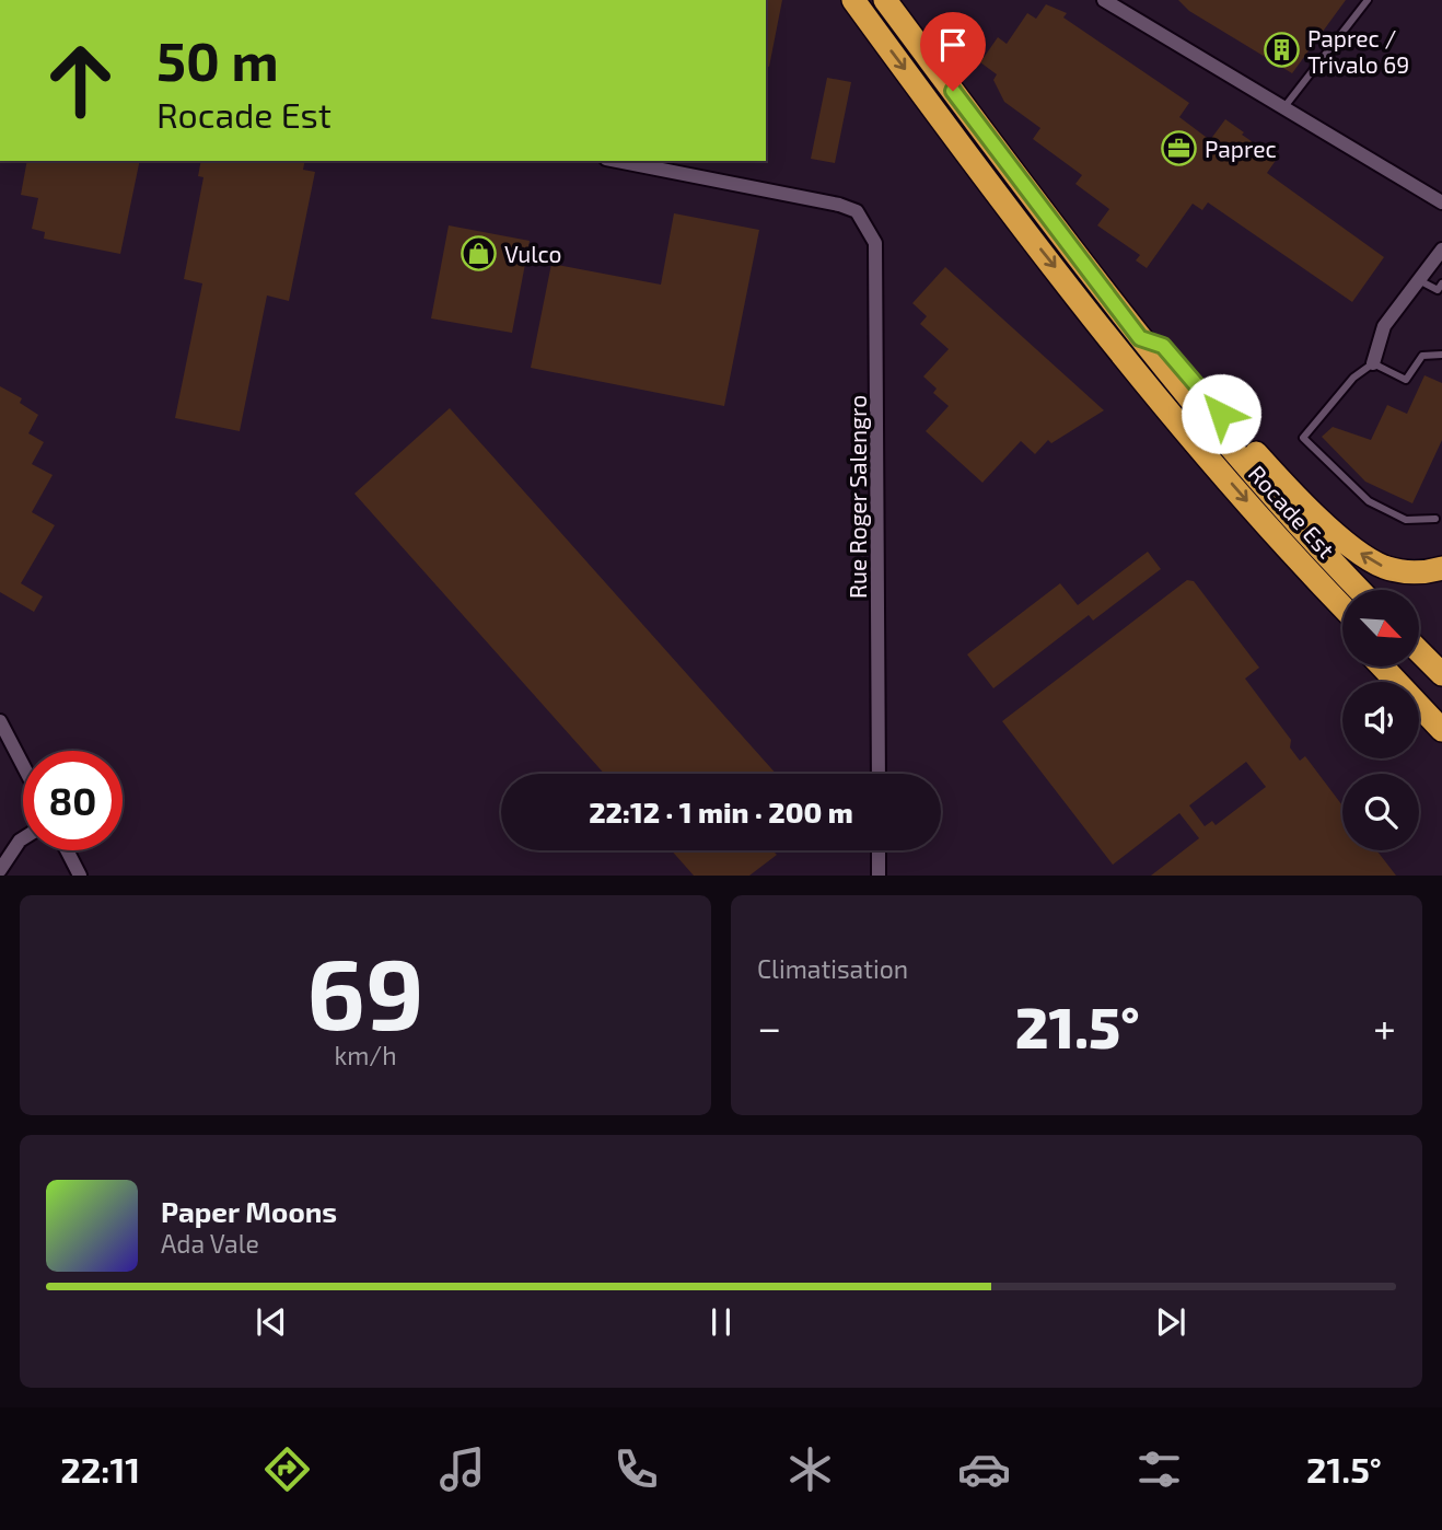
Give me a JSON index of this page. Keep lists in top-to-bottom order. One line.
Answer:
{"streets":{"highway":["Rocade Est"],"street":["Rue Roger Salengro"]},"places":{"building":["Paprec / Trivalo 69"],"office":["Paprec"],"shop":["Vulco"]},"north":"bottom right","page":{"turn":["50 m","Rocade Est"],"limit":"80","trip":"22:12 · 1 min · 200 m","tile":[["69","km/h"],"Climatisation"],"heat":["−","21.5°","+"],"song":["Paper Moons","Ada Vale"],"tabs":["22:11","21.5°"]}}
